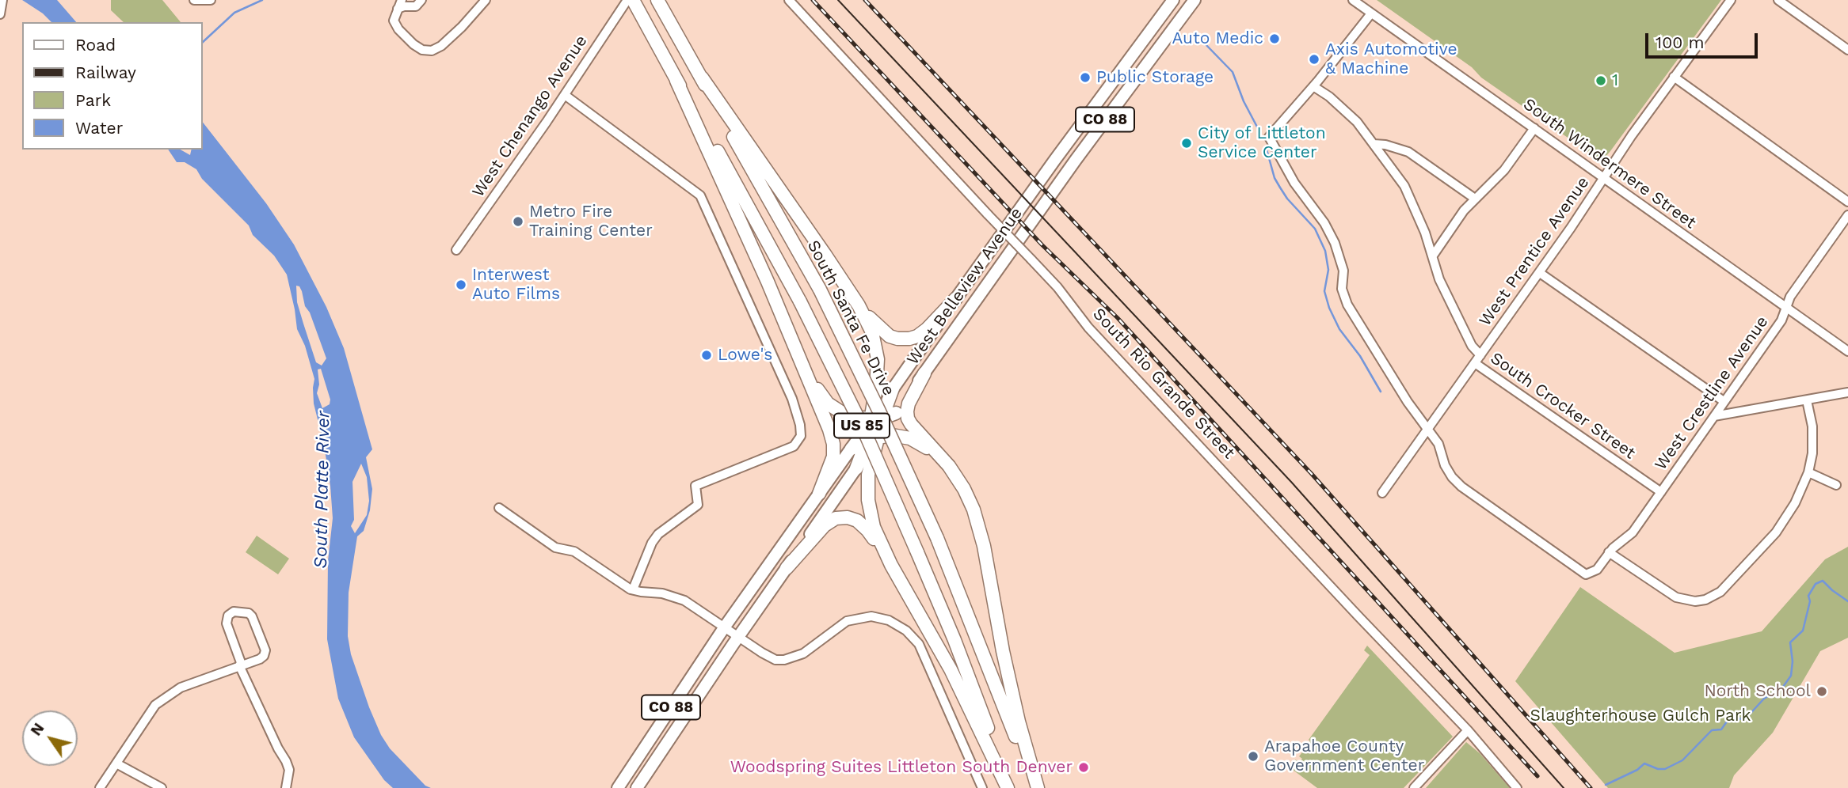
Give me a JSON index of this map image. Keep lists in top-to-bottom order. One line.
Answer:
{"streets":{"highway":["South Santa Fe Drive","US 85"],"main road":["CO 88","West Belleview Avenue"],"street":["West Chenango Avenue","South Windermere Street","West Prentice Avenue","South Rio Grande Street","West Crestline Avenue","South Crocker Street"]},"crossings":[["South Windermere Street","West Prentice Avenue"],["South Windermere Street","West Crestline Avenue"],["West Prentice Avenue","West Crestline Avenue"],["West Prentice Avenue","South Crocker Street"],["West Crestline Avenue","South Crocker Street"]],"water":["South Platte River"],"parks":["Slaughterhouse Gulch Park"],"places":["Auto Medic","Axis Automotive & Machine","Public Storage","1","City of Littleton Service Center","Metro Fire Training Center","Interwest Auto Films","Lowe's","North School","Arapahoe County Government Center","Woodspring Suites Littleton South Denver"],"legend":["Road","Railway","Park","Water"],"scale_bar":"100 m","north":"top left"}
